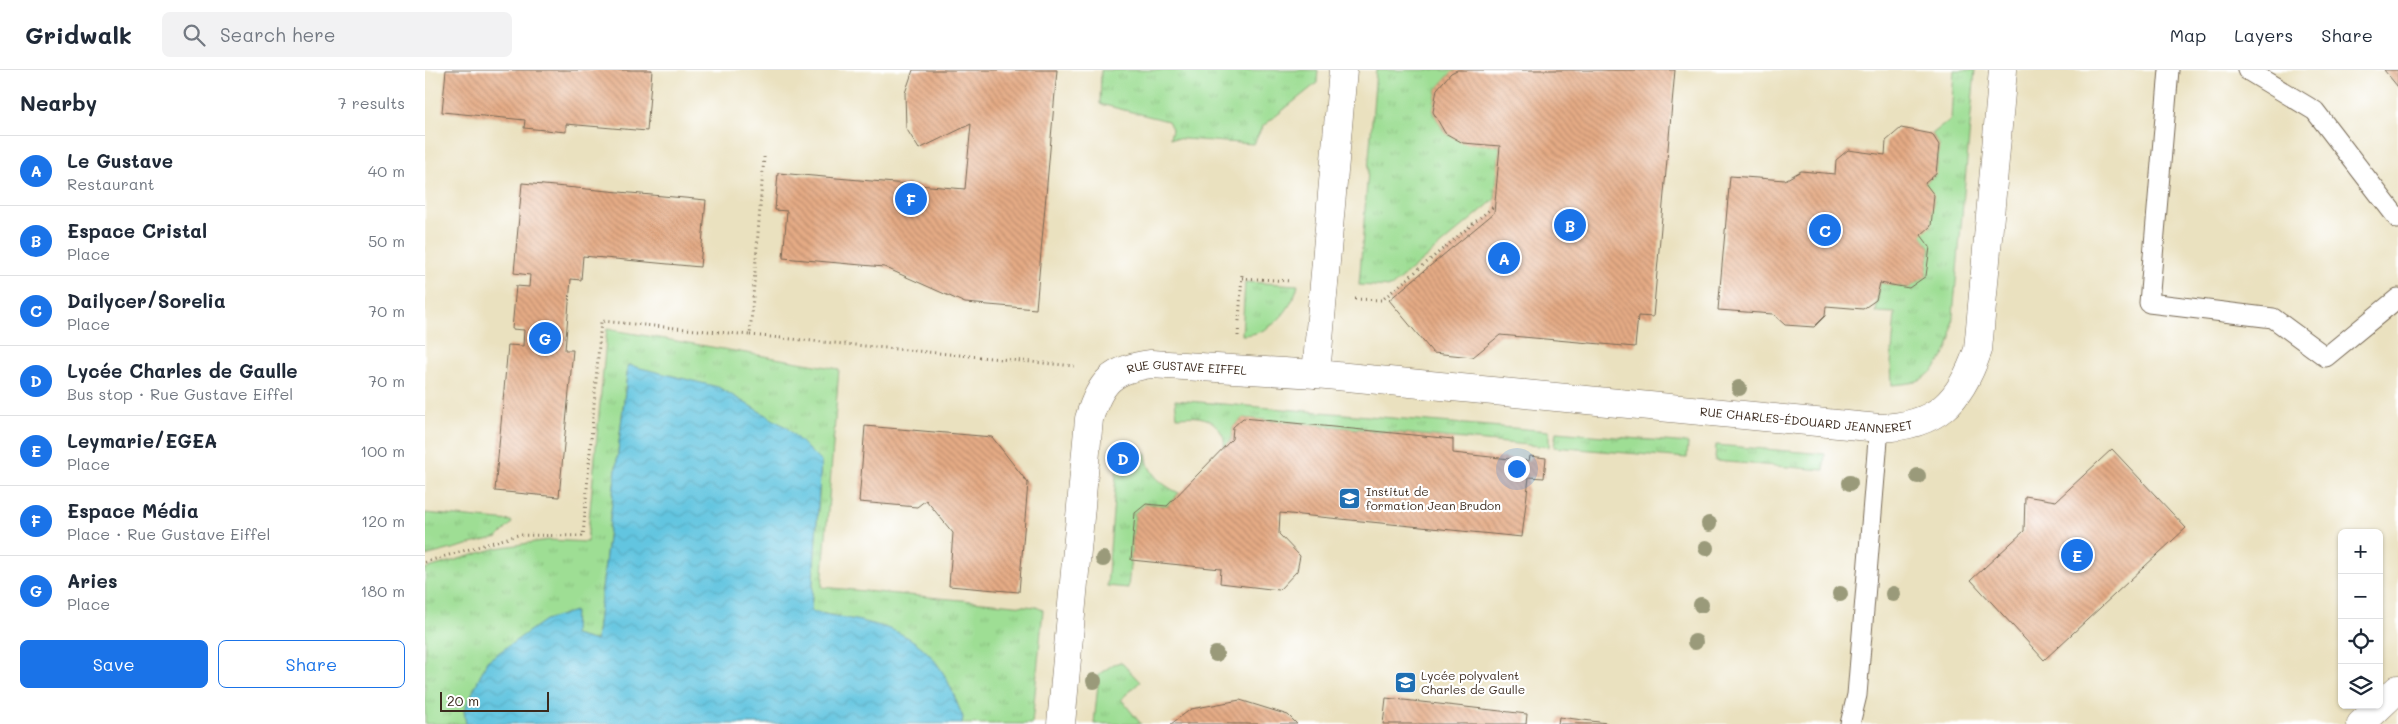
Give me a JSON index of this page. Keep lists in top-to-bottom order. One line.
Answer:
{"streets":{"street":["RUE GUSTAVE EIFFEL","RUE CHARLES-ÉDOUARD JEANNERET"]},"crossings":[["RUE GUSTAVE EIFFEL","RUE CHARLES-ÉDOUARD JEANNERET"]],"places":{"school or university":["Institut de formation Jean Brudon","Lycée polyvalent Charles de Gaulle"]},"scale_bar":"20 m","page":{"header":"Gridwalk","search":"Search here","nav":["Map","Layers","Share"],"heading":["Nearby","7 results"],"list":[{"mark":"A","name":"Le Gustave","note":"Restaurant","value":"40 m"},{"mark":"B","name":"Espace Cristal","note":"Place","value":"50 m"},{"mark":"C","name":"Dailycer/Sorelia","note":"Place","value":"70 m"},{"mark":"D","name":"Lycée Charles de Gaulle","note":"Bus stop · Rue Gustave Eiffel","value":"70 m"},{"mark":"E","name":"Leymarie/EGEA","note":"Place","value":"100 m"},{"mark":"F","name":"Espace Média","note":"Place · Rue Gustave Eiffel","value":"120 m"},{"mark":"G","name":"Aries","note":"Place","value":"180 m"}],"pins":["F","B","C","A","G","D","E"],"map_buttons":["+","−"],"buttons":["Save","Share"],"scale":"20 m"}}
